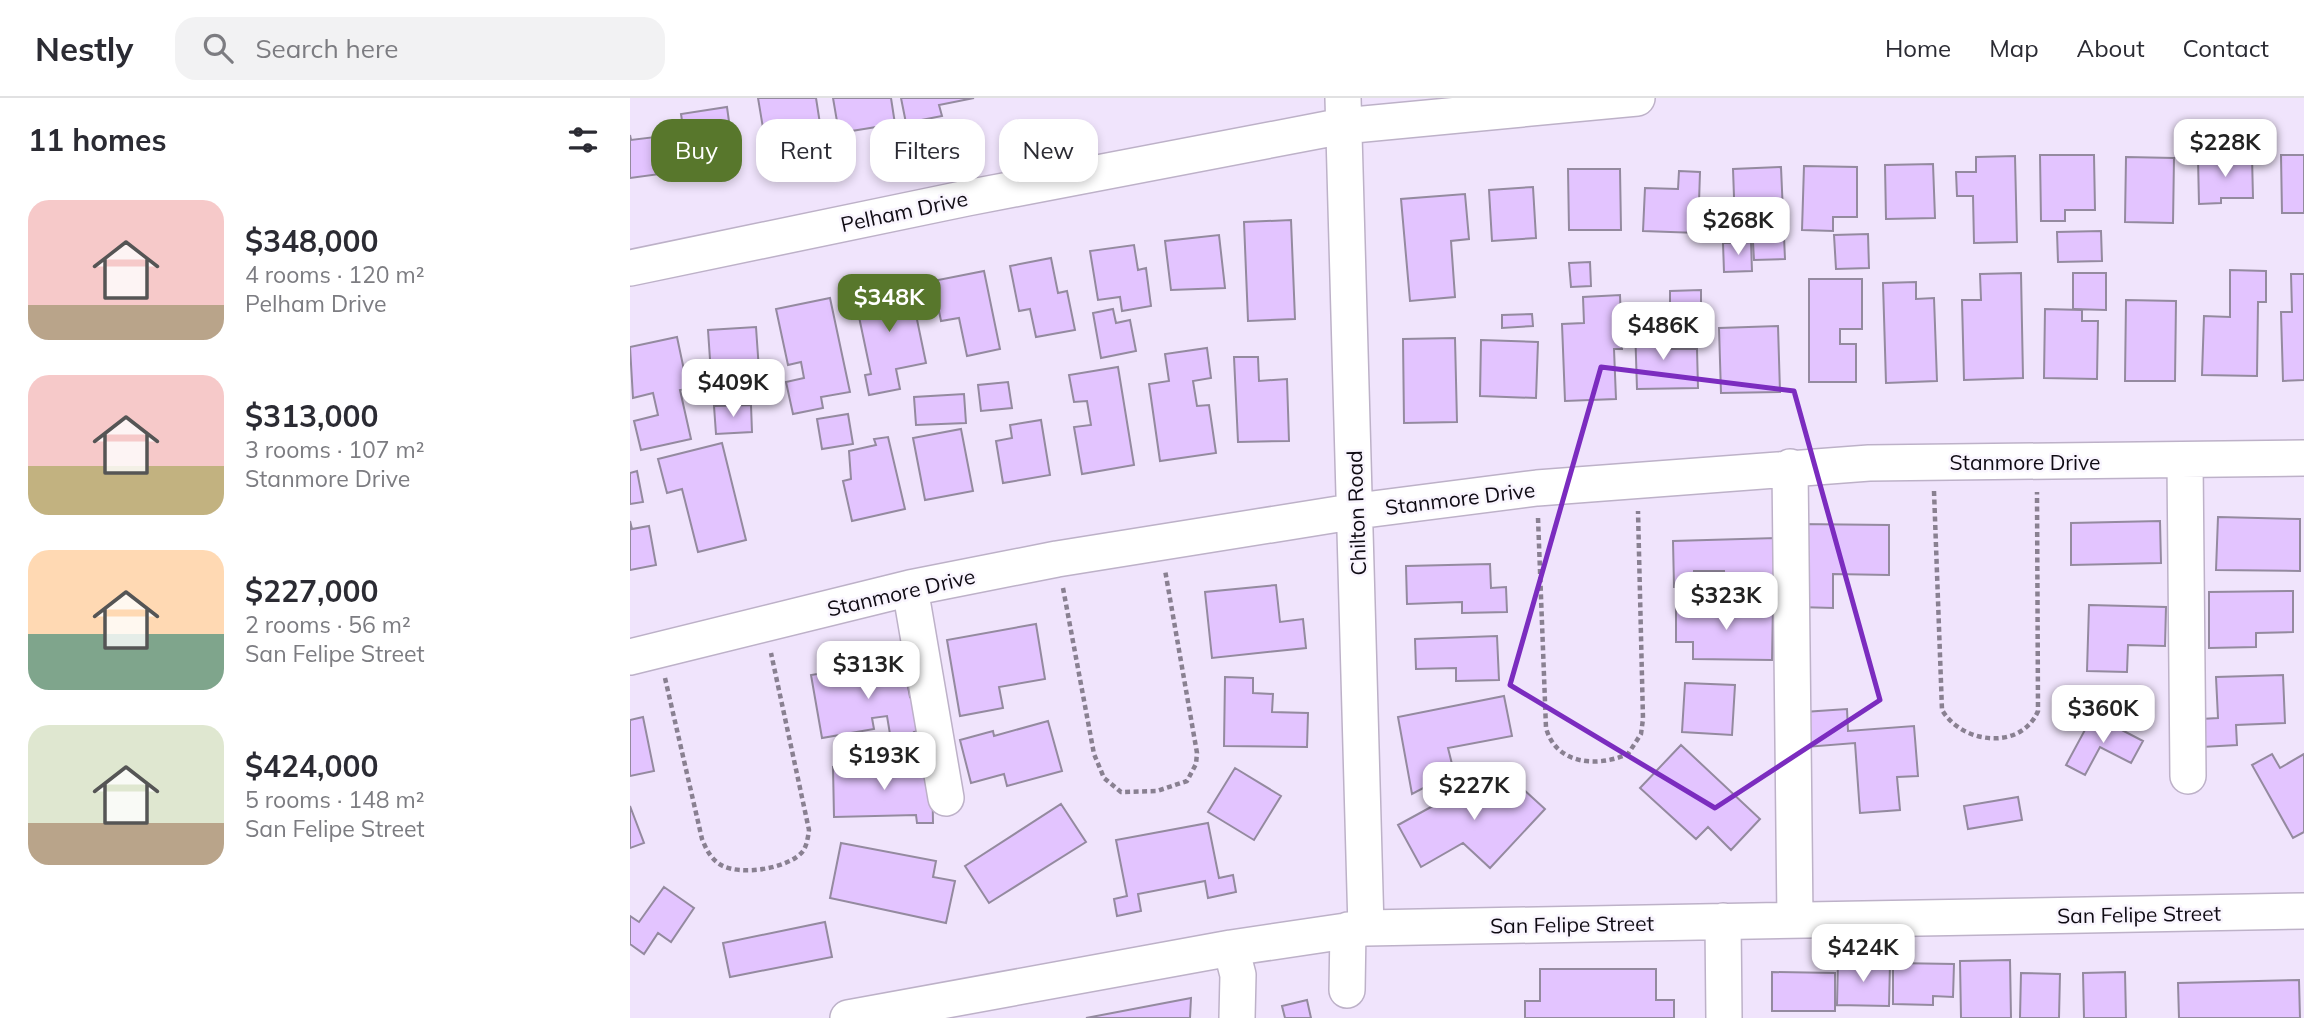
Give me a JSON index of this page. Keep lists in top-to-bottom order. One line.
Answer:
{"streets":{"street":["Pelham Drive","Stanmore Drive","Chilton Road","San Felipe Street"]},"crossings":[["Pelham Drive","Chilton Road"],["Stanmore Drive","Chilton Road"],["Chilton Road","San Felipe Street"]],"page":{"header":"Nestly","search":"Search here","nav":["Home","Map","About","Contact"],"heading":"11 homes","price":["$228K","$268K","$348K","$486K","$409K","$323K","$313K","$360K","$193K","$227K","$424K"],"chip":["Buy","Rent","Filters","New"],"list":[{"name":"$348,000","note":"4 rooms · 120 m² · Pelham Drive"},{"name":"$313,000","note":"3 rooms · 107 m² · Stanmore Drive"},{"name":"$227,000","note":"2 rooms · 56 m² · San Felipe Street"},{"name":"$424,000","note":"5 rooms · 148 m² · San Felipe Street"}]}}
